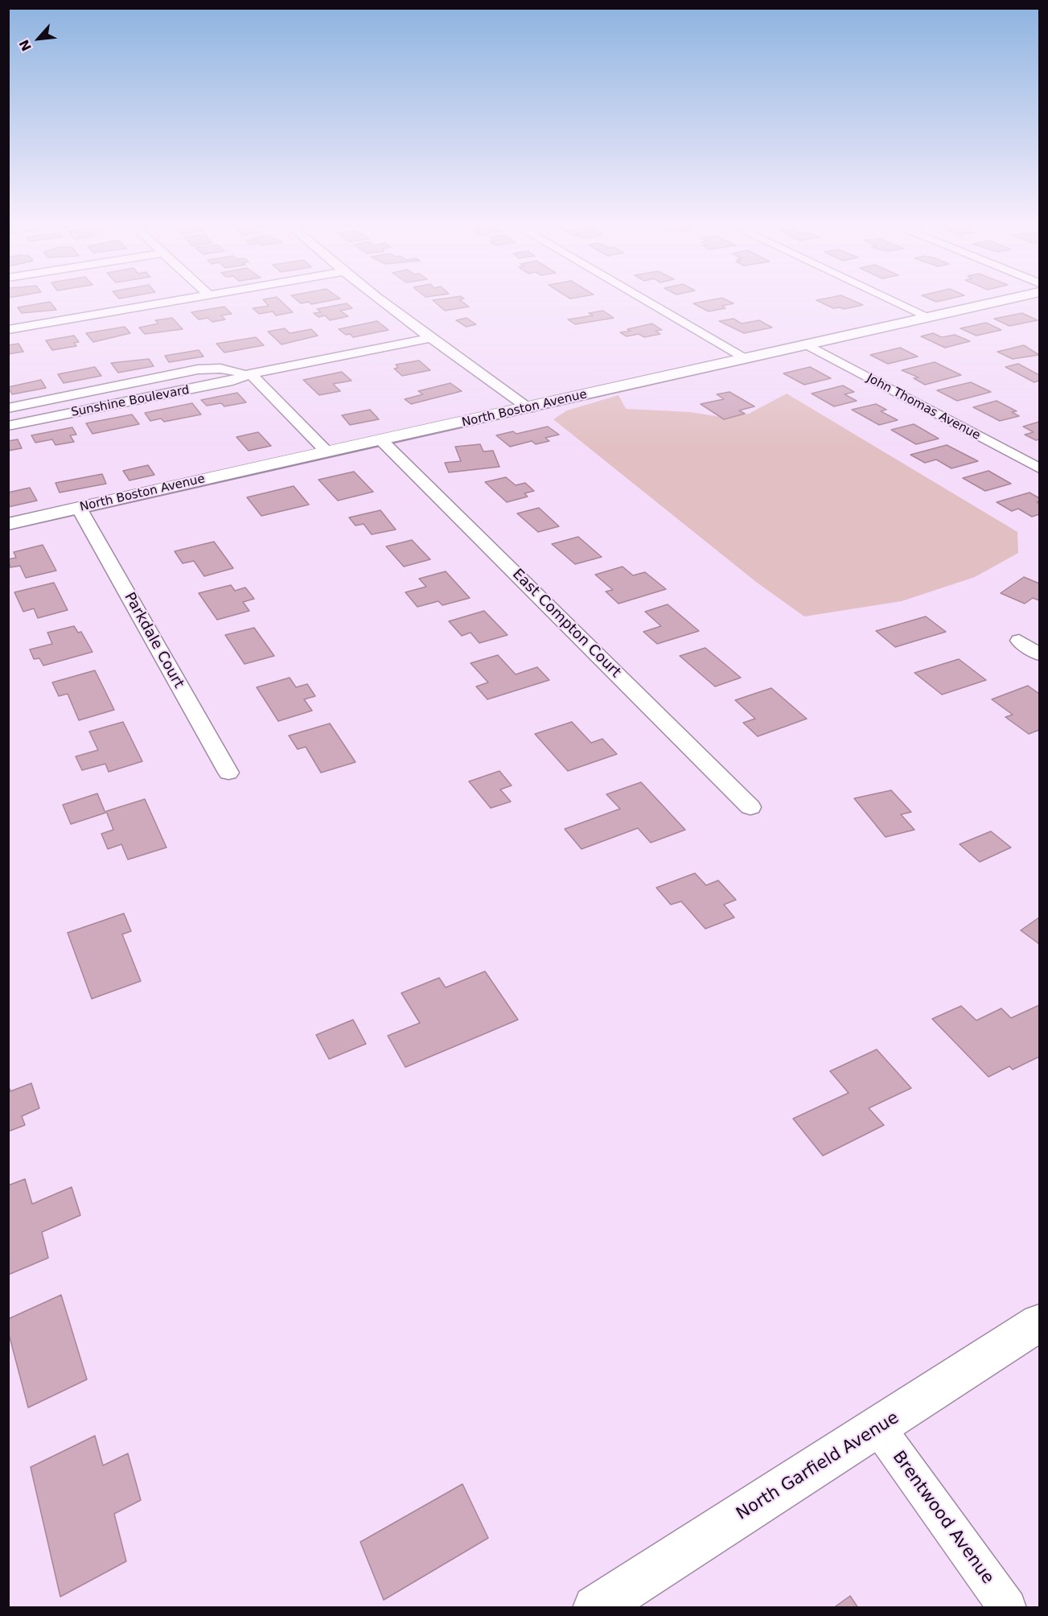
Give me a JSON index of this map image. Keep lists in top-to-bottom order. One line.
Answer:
{"streets":{"street":["Sunshine Boulevard","John Thomas Avenue","North Boston Avenue","East Compton Court","Parkdale Court","North Garfield Avenue","Brentwood Avenue"]},"crossings":[["John Thomas Avenue","North Boston Avenue"],["North Boston Avenue","East Compton Court"],["North Boston Avenue","Parkdale Court"],["North Garfield Avenue","Brentwood Avenue"]],"north":"bottom left"}
